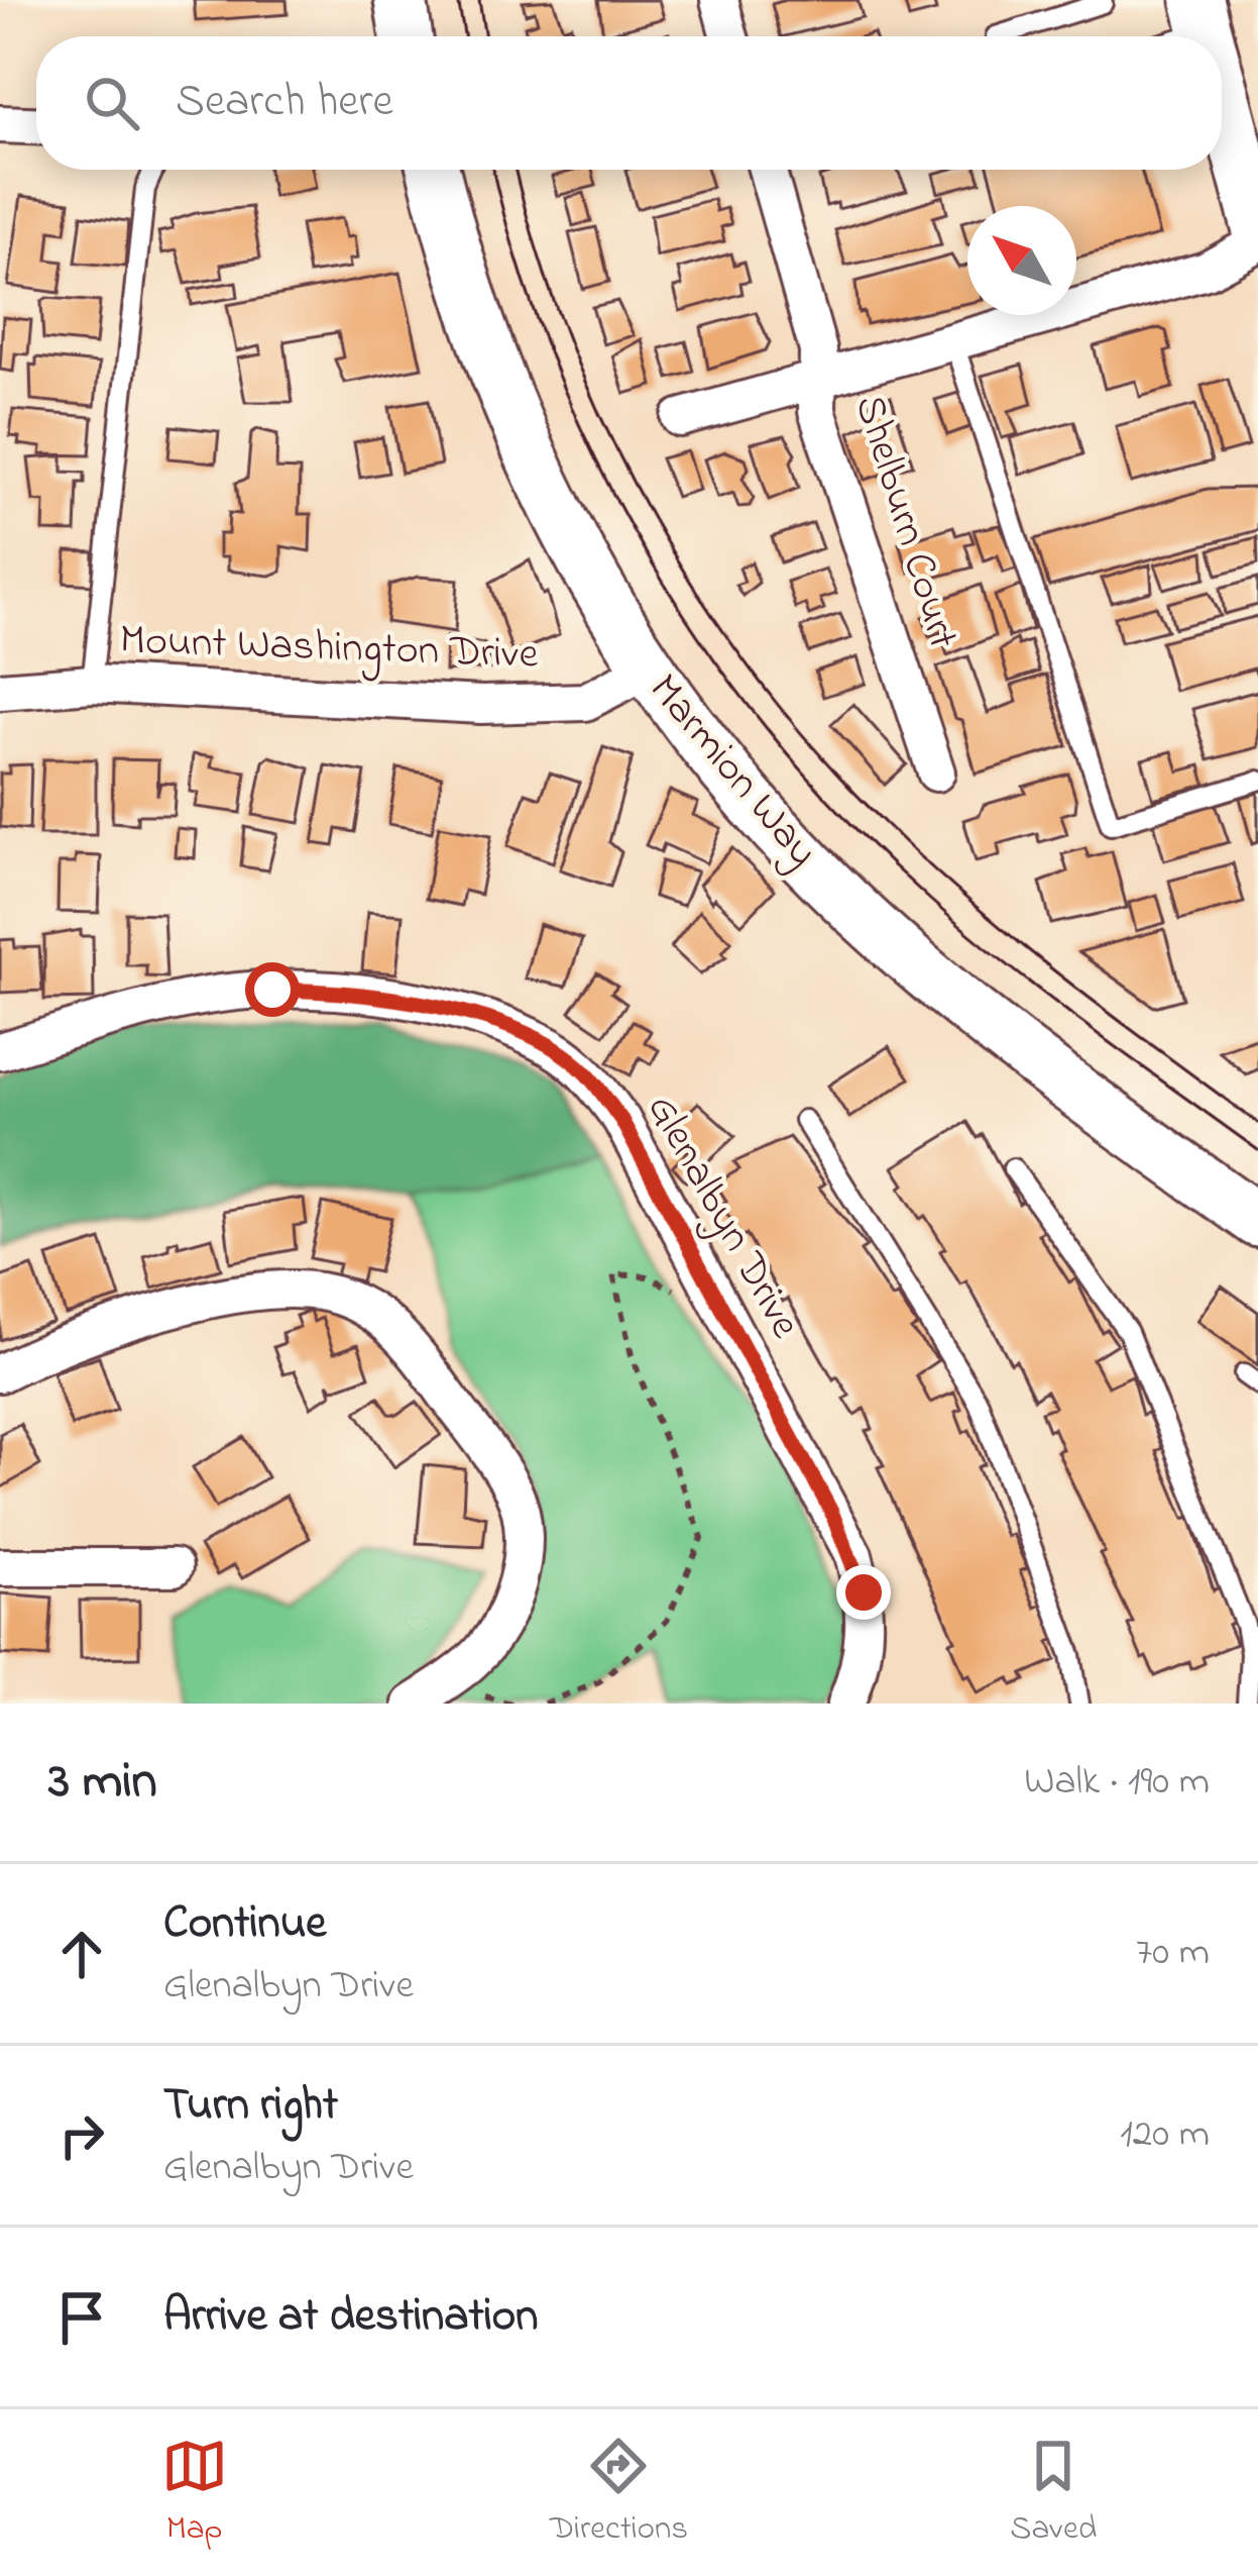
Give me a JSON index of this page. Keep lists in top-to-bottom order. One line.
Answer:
{"streets":{"street":["Shelburn Court","Mount Washington Drive","Marmion Way","Glenalbyn Drive"]},"crossings":[["Mount Washington Drive","Marmion Way"]],"north":"top left","page":{"search":"Search here","heading":["3 min","Walk · 190 m"],"list":[["Continue","Glenalbyn Drive","70 m"],["Turn right","Glenalbyn Drive","120 m"],"Arrive at destination"],"nav":["Map","Directions","Saved"]}}
